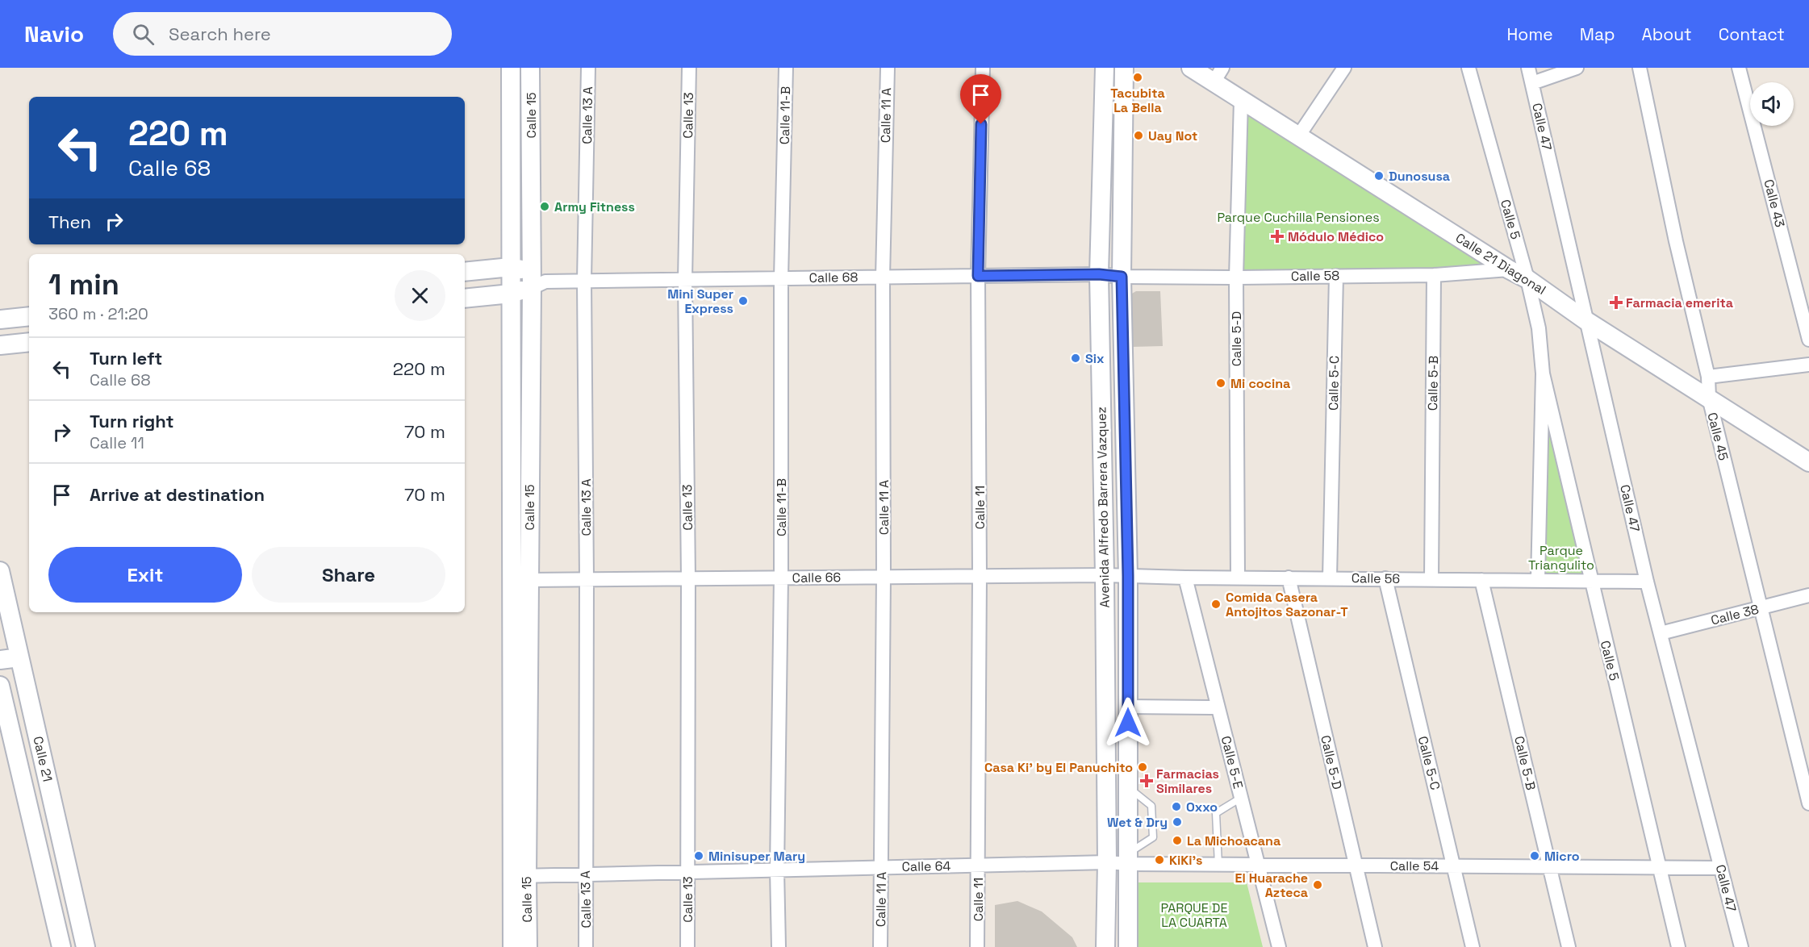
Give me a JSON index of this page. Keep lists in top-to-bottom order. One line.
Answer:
{"streets":{"street":["Calle 15","Calle 13 A","Calle 13","Calle 11-B","Calle 11 A","Calle 47","Calle 43","Calle 5","Calle 21 Diagonal","Calle 58","Calle 68","Calle 5-D","Calle 5-C","Calle 5-B","Calle 45","Calle 11","Avenida Alfredo Barrera Vazquez","Calle 66","Calle 56","Calle 38","Calle 21","Calle 5-E","Calle 54","Calle 64"]},"crossings":[["Calle 15","Calle 68"],["Calle 15","Calle 66"],["Calle 15","Calle 64"],["Calle 13 A","Calle 68"],["Calle 13 A","Calle 66"],["Calle 13 A","Calle 64"],["Calle 13","Calle 68"],["Calle 13","Calle 66"],["Calle 13","Calle 64"],["Calle 11-B","Calle 68"],["Calle 11-B","Calle 66"],["Calle 11-B","Calle 64"],["Calle 11 A","Calle 68"],["Calle 11 A","Calle 66"],["Calle 11 A","Calle 64"],["Calle 47","Calle 21 Diagonal"],["Calle 47","Calle 56"],["Calle 47","Calle 38"],["Calle 47","Calle 54"],["Calle 5","Calle 21 Diagonal"],["Calle 5","Calle 56"],["Calle 5","Calle 54"],["Calle 21 Diagonal","Calle 58"],["Calle 21 Diagonal","Calle 5-D"],["Calle 21 Diagonal","Calle 45"],["Calle 58","Calle 68"],["Calle 58","Calle 5-D"],["Calle 58","Calle 5-C"],["Calle 58","Calle 5-B"],["Calle 58","Avenida Alfredo Barrera Vazquez"],["Calle 68","Calle 11"],["Calle 68","Avenida Alfredo Barrera Vazquez"],["Calle 5-D","Calle 56"],["Calle 5-D","Calle 54"],["Calle 5-C","Calle 56"],["Calle 5-C","Calle 54"],["Calle 5-B","Calle 56"],["Calle 5-B","Calle 54"],["Calle 45","Calle 38"],["Calle 11","Calle 66"],["Calle 11","Calle 64"],["Avenida Alfredo Barrera Vazquez","Calle 66"],["Avenida Alfredo Barrera Vazquez","Calle 56"],["Avenida Alfredo Barrera Vazquez","Calle 54"],["Avenida Alfredo Barrera Vazquez","Calle 64"],["Calle 66","Calle 56"],["Calle 56","Calle 5-E"],["Calle 5-E","Calle 54"],["Calle 54","Calle 64"]],"parks":["Parque Cuchilla Pensiones","Parque Triangulito","PARQUE DE LA CUARTA"],"places":{"other":["Tacubita La Bella","Uay Not","Dunosusa","Army Fitness","Mini Super Express","Six","Mi cocina","Comida Casera Antojitos Sazonar-T","Casa Ki' by El Panuchito","Oxxo","Wet & Dry","La Michoacana","Minisuper Mary","Micro","KiKi's","El Huarache Azteca"],"health":["Módulo Médico","Farmacia emerita","Farmacias Similares"]},"page":{"header":"Navio","search":"Search here","nav":["Home","Map","About","Contact"],"turn":["220 m","Calle 68"],"then":"Then","heading":["1 min","360 m · 21:20"],"list":[{"name":"Turn left","note":"Calle 68","value":"220 m"},{"name":"Turn right","note":"Calle 11","value":"70 m"},{"name":"Arrive at destination","value":"70 m"}],"buttons":["Exit","Share"]}}
